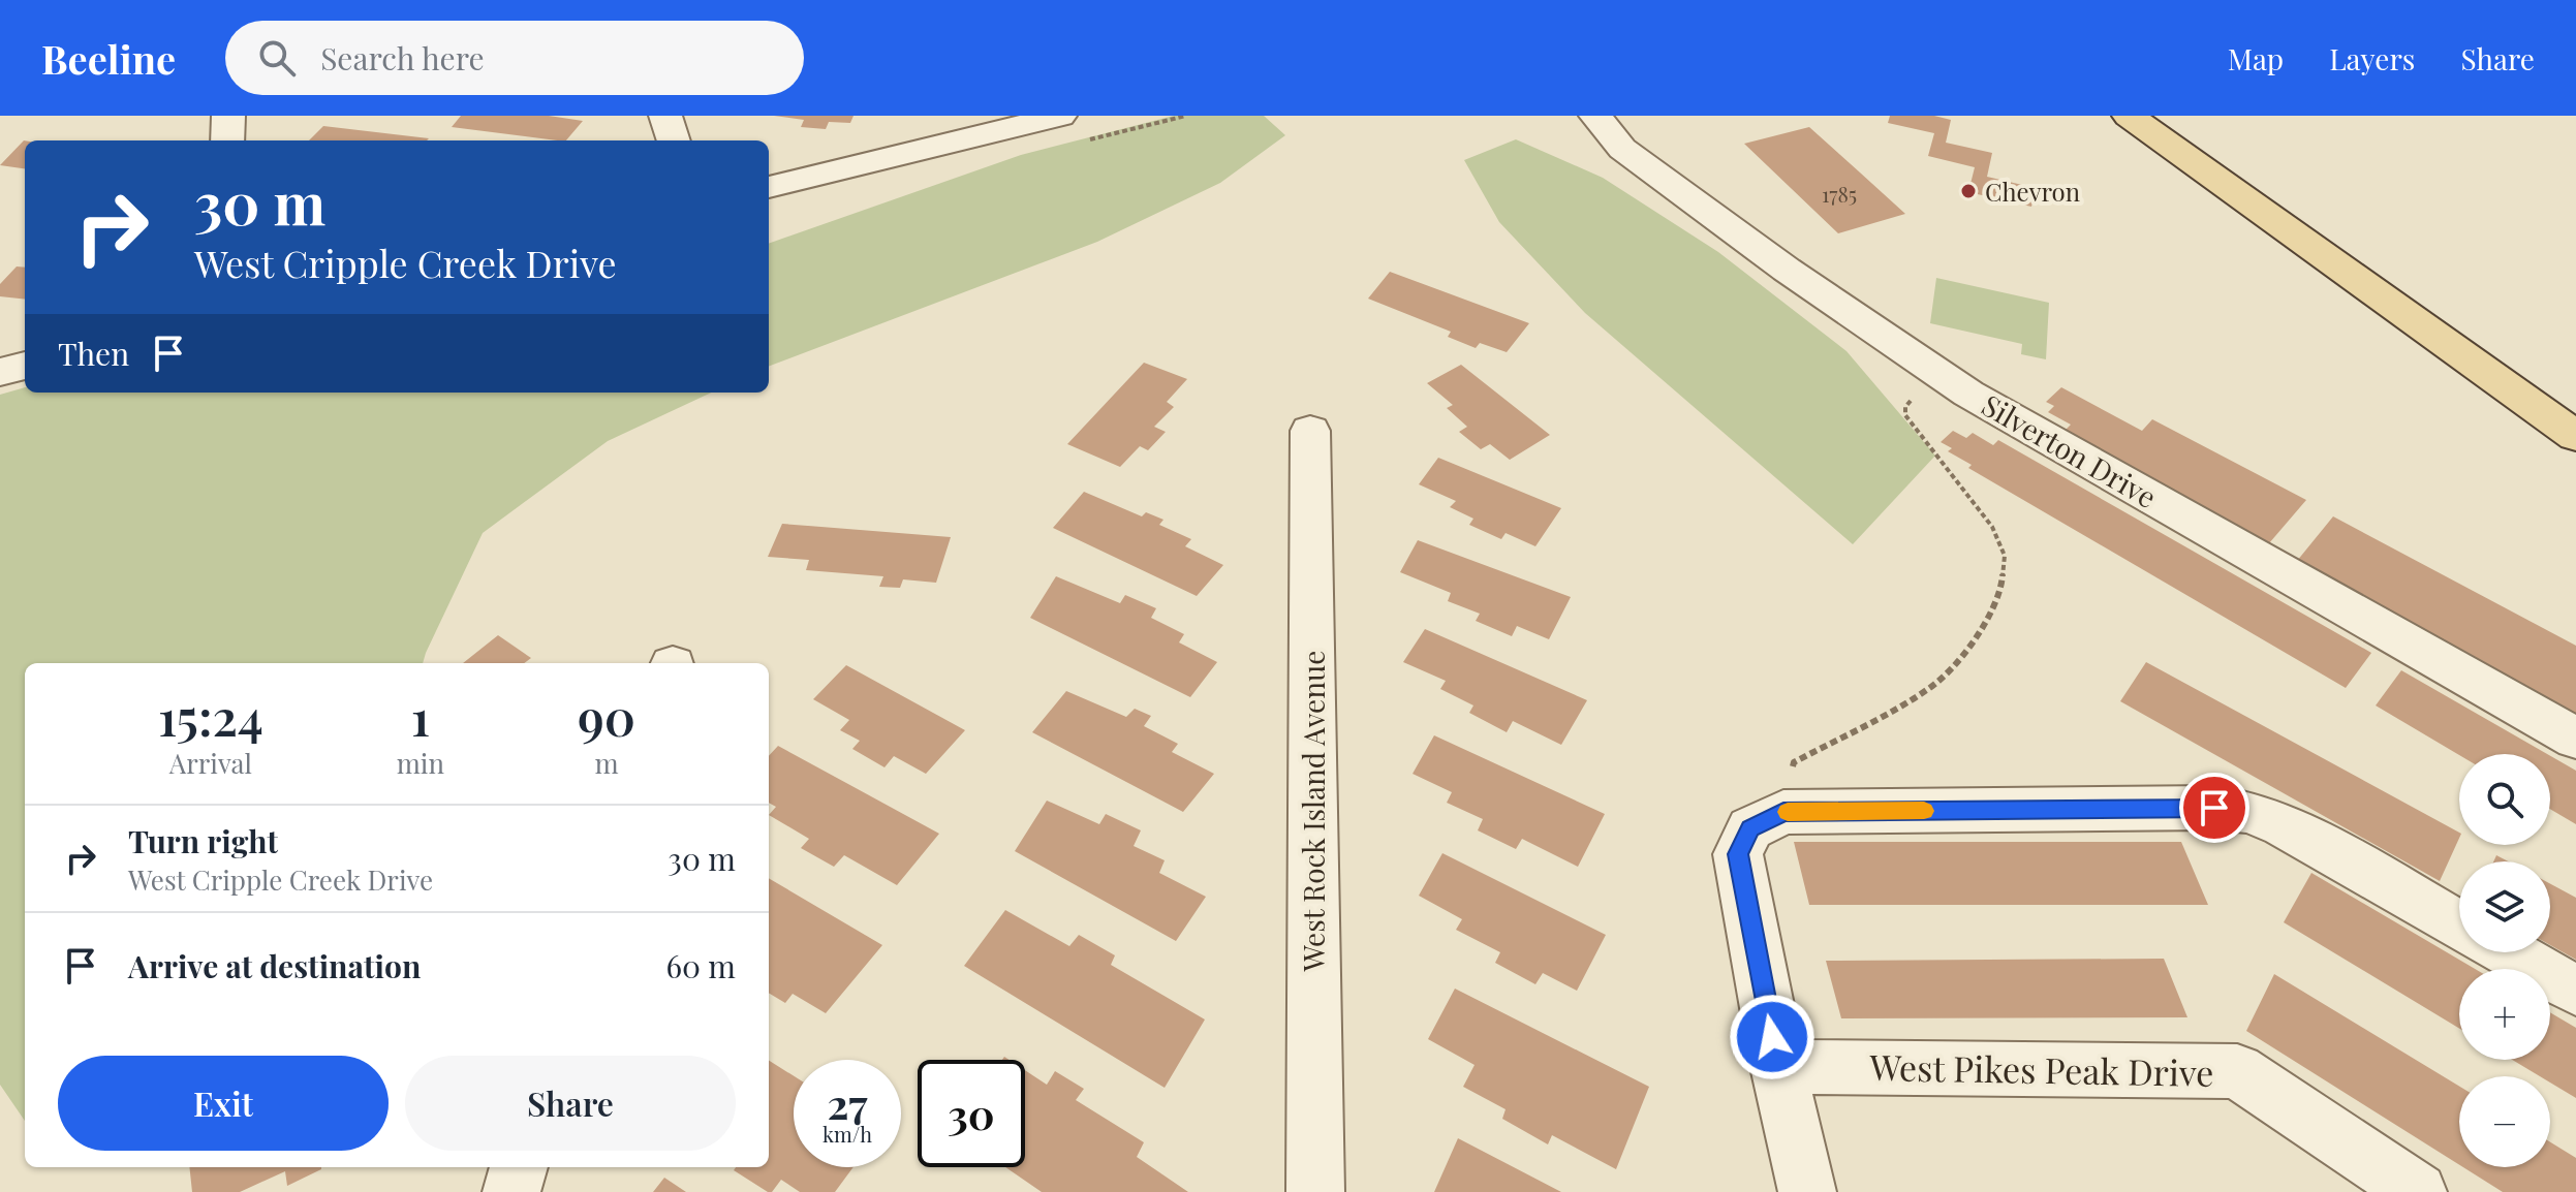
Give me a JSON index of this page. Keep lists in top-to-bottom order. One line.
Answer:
{"streets":{"street":["Silverton Drive","West Rock Island Avenue","West Pikes Peak Drive"]},"places":["Chevron"],"house_numbers":["1785"],"page":{"header":"Beeline","search":"Search here","nav":["Map","Layers","Share"],"turn":["30 m","West Cripple Creek Drive"],"then":"Then","eta":["15:24","Arrival","1","min","90","m"],"map_buttons":["+","−"],"list":[{"name":"Turn right","note":"West Cripple Creek Drive","value":"30 m"},{"name":"Arrive at destination","value":"60 m"}],"buttons":["Exit","Share"],"speed":"27 km/h","limit":"30"}}
